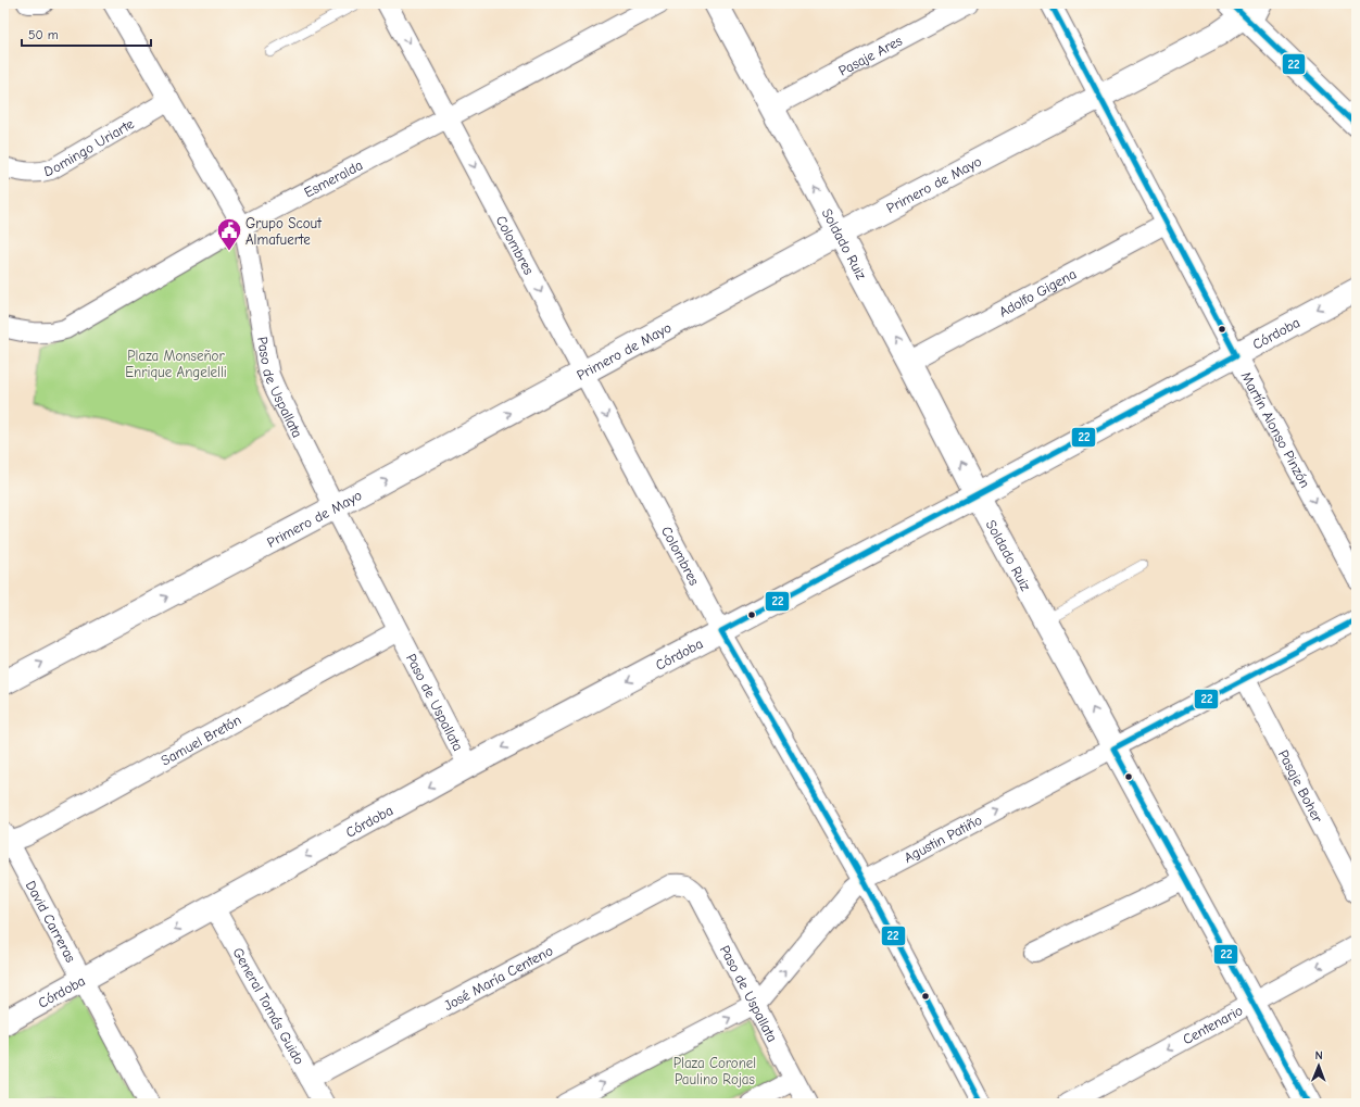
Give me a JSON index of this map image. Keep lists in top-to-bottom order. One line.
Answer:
{"streets":{"main road":["Primero de Mayo","Soldado Ruiz","Córdoba"],"street":["Pasaje Ares","Domingo Uriarte","Esmeralda","Colombres","Adolfo Gigena","Paso de Uspallata","Martín Alonso Pinzón","Samuel Bretón","Pasaje Boher","Agustin Patiño","David Carreras","José María Centeno","General Tomás Guido","Centenario"]},"crossings":[["Pasaje Ares","Soldado Ruiz"],["Domingo Uriarte","Paso de Uspallata"],["Esmeralda","Colombres"],["Esmeralda","Paso de Uspallata"],["Primero de Mayo","Soldado Ruiz"],["Primero de Mayo","Colombres"],["Primero de Mayo","Paso de Uspallata"],["Primero de Mayo","Martín Alonso Pinzón"],["Soldado Ruiz","Adolfo Gigena"],["Soldado Ruiz","Córdoba"],["Soldado Ruiz","Agustin Patiño"],["Soldado Ruiz","Centenario"],["Colombres","Córdoba"],["Colombres","Agustin Patiño"],["Adolfo Gigena","Martín Alonso Pinzón"],["Córdoba","Paso de Uspallata"],["Córdoba","Martín Alonso Pinzón"],["Córdoba","David Carreras"],["Córdoba","General Tomás Guido"],["Paso de Uspallata","Samuel Bretón"],["Paso de Uspallata","Agustin Patiño"],["Paso de Uspallata","José María Centeno"],["Samuel Bretón","David Carreras"],["Pasaje Boher","Agustin Patiño"],["José María Centeno","General Tomás Guido"]],"one_way":["Primero de Mayo","Soldado Ruiz","Colombres","Córdoba","Martín Alonso Pinzón"],"parks":["Plaza Monseñor Enrique Angelelli","Plaza Coronel Paulino Rojas"],"places":{"public building":["Grupo Scout Almafuerte"]},"lines":["transit line 22"],"scale_bar":"50 m","north":"top"}
